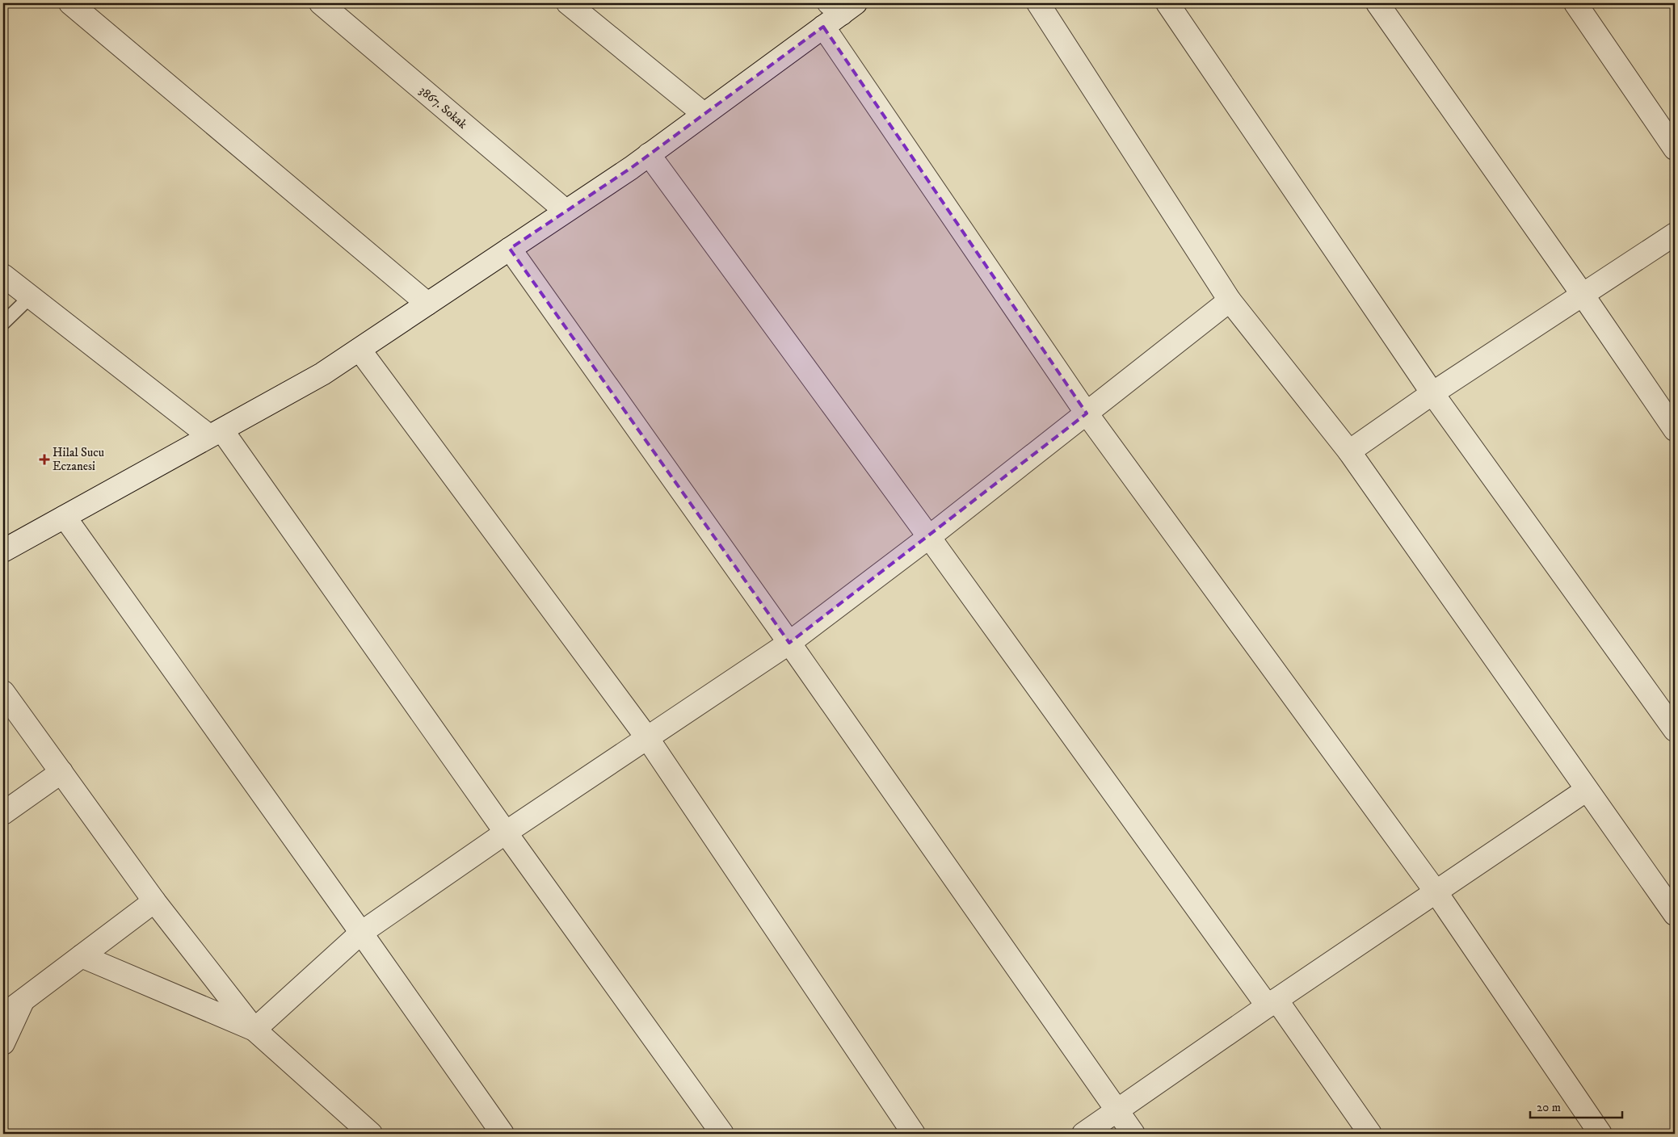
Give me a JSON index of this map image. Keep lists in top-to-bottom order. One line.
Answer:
{"streets":{"street":["3867. Sokak"]},"places":{"health":["Hilal Sucu Eczanesi"]},"scale_bar":"20 m"}
